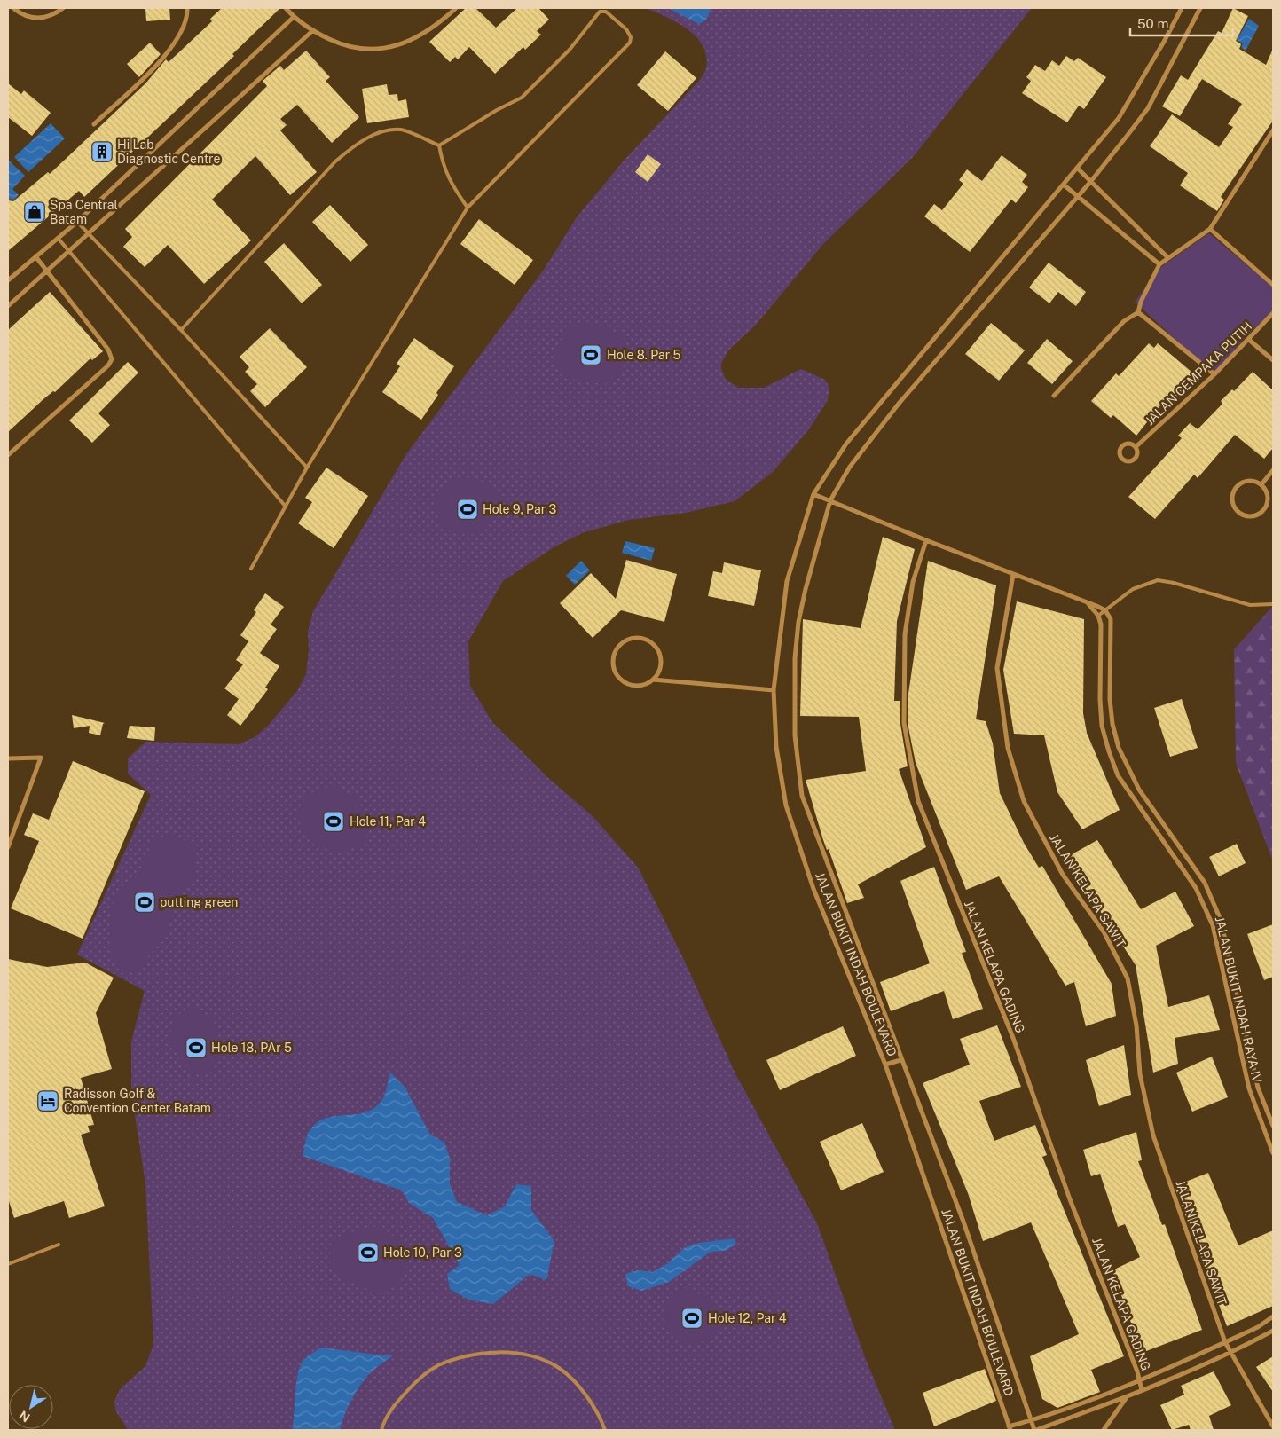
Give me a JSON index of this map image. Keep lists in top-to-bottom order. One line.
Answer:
{"streets":{"street":["JALAN CEMPAKA PUTIH","JALAN KELAPA SAWIT","JALAN BUKIT INDAH BOULEVARD","JALAN KELAPA GADING","JALAN BUKIT INDAH RAYA IV"]},"places":{"building":["Hi Lab Diagnostic Centre"],"shop":["Spa Central Batam"],"sports":["Hole 8. Par 5","Hole 9, Par 3","Hole 11, Par 4","putting green","Hole 18, PAr 5","Hole 10, Par 3","Hole 12, Par 4"],"hotel":["Radisson Golf & Convention Center Batam"]},"scale_bar":"50 m","north":"bottom left"}
